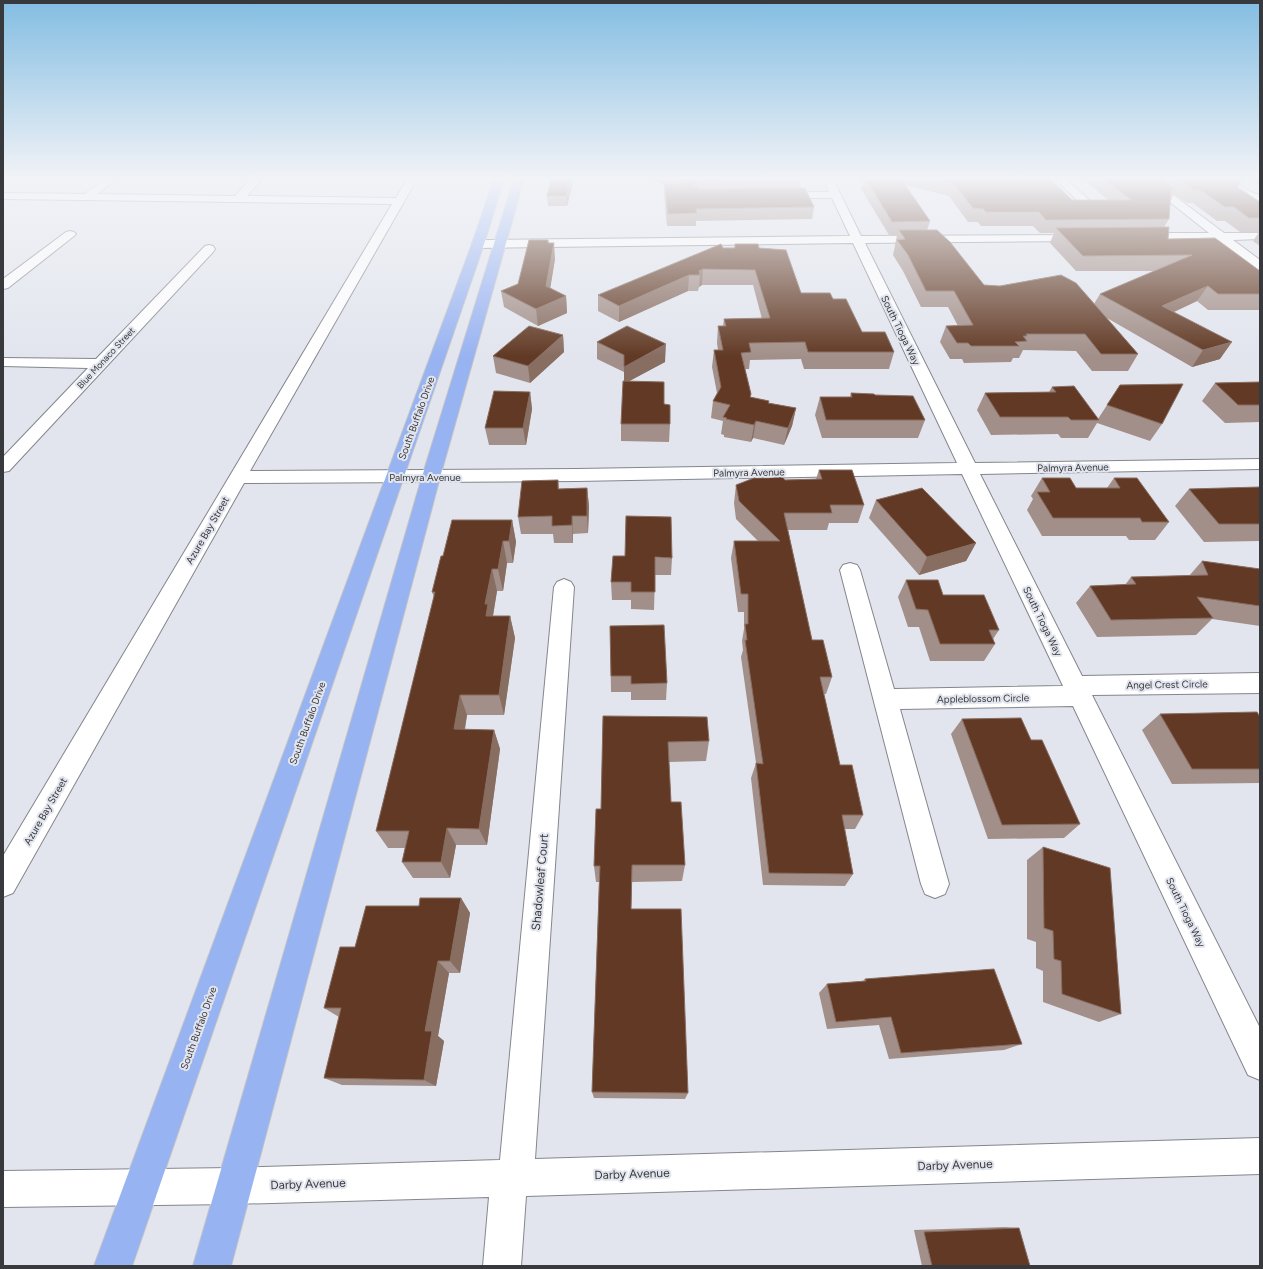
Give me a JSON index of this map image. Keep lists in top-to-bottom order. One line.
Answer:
{"streets":{"main road":["South Buffalo Drive"],"street":["South Tioga Way","Blue Monaco Street","Palmyra Avenue","Azure Bay Street","Angel Crest Circle","Appleblossom Circle","Shadowleaf Court","Darby Avenue"]},"crossings":[["South Tioga Way","Palmyra Avenue"],["South Tioga Way","Angel Crest Circle"],["South Tioga Way","Appleblossom Circle"],["South Buffalo Drive","Palmyra Avenue"],["South Buffalo Drive","Darby Avenue"],["Palmyra Avenue","Azure Bay Street"],["Angel Crest Circle","Appleblossom Circle"],["Shadowleaf Court","Darby Avenue"]]}
